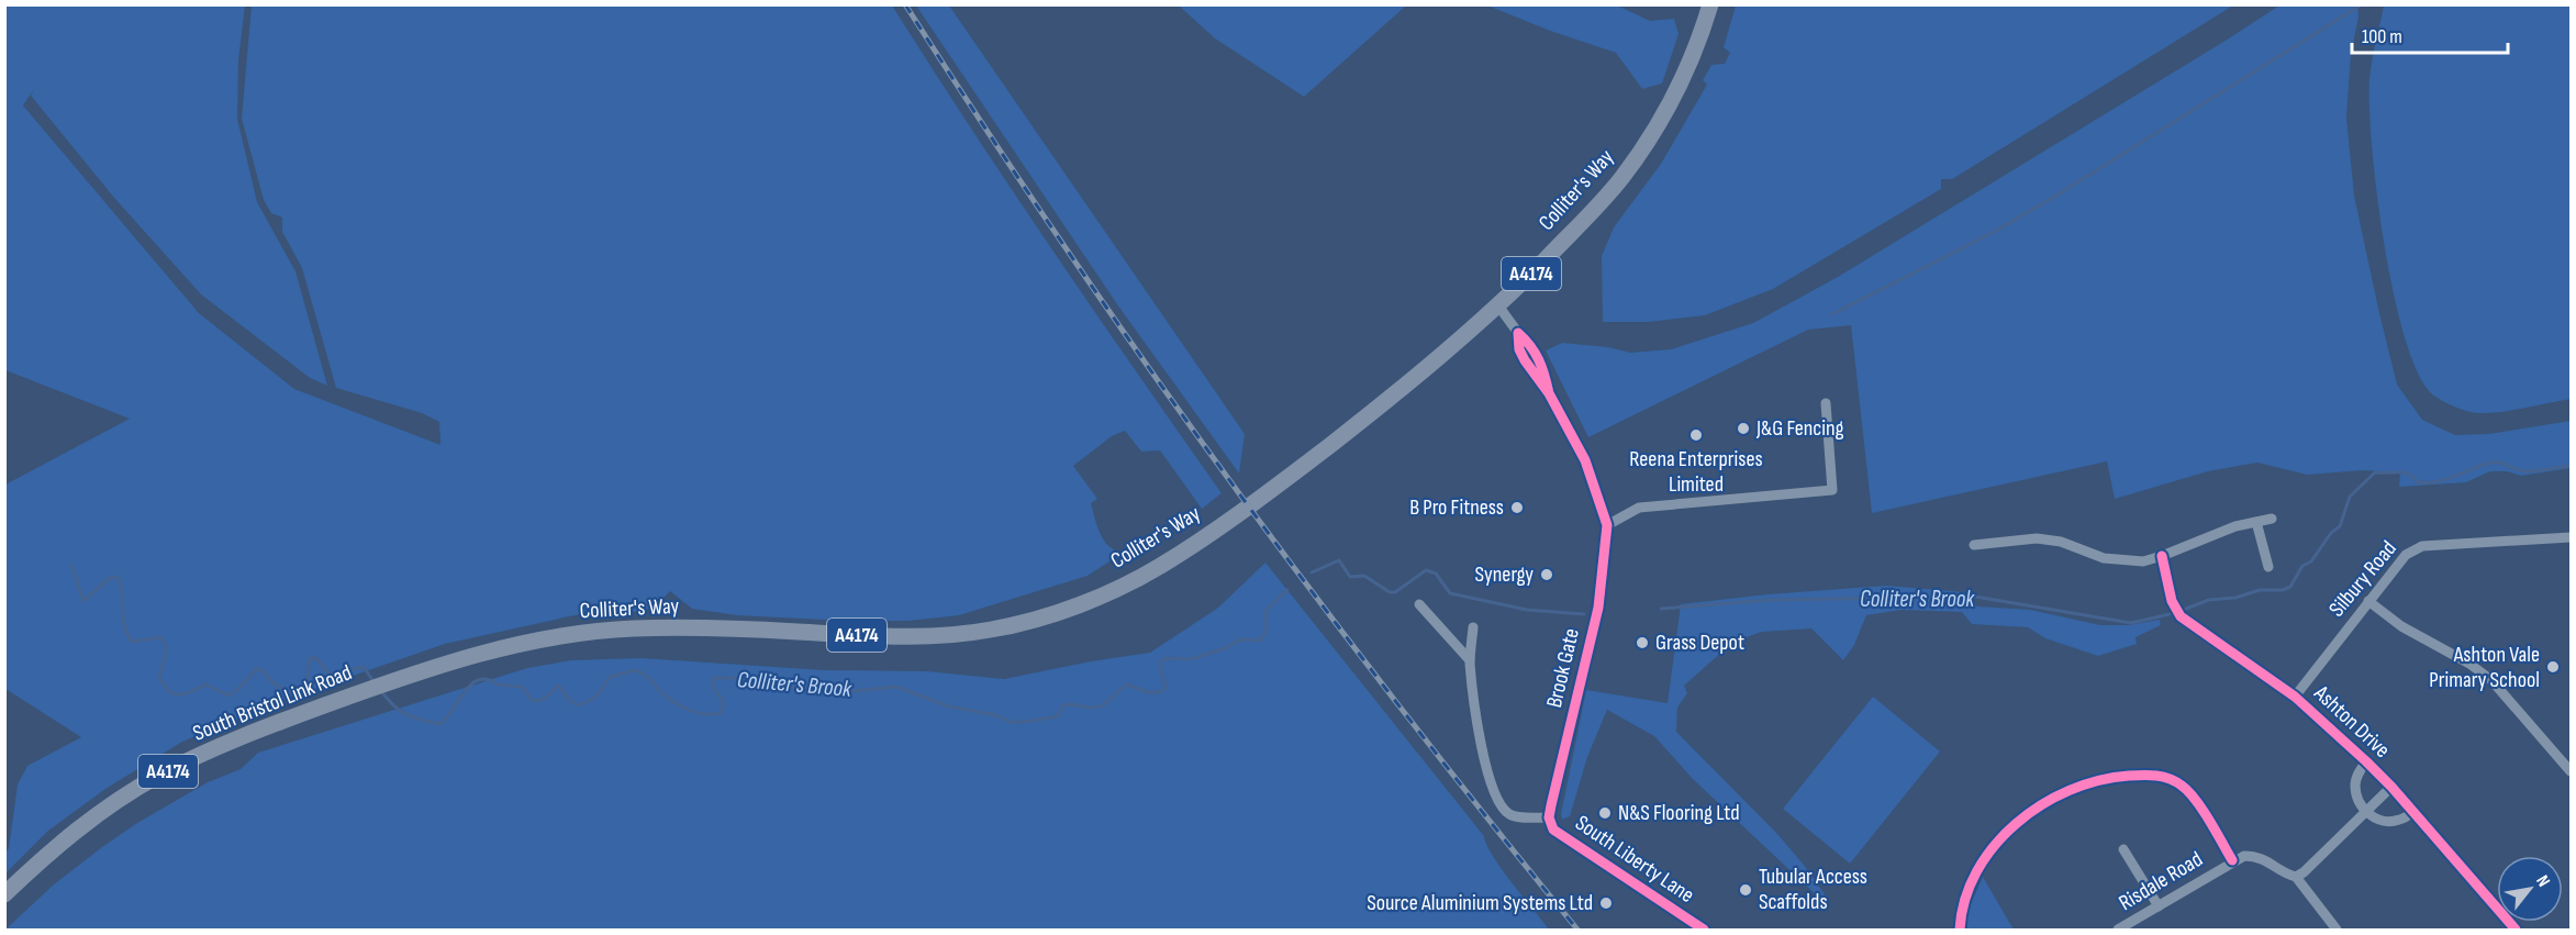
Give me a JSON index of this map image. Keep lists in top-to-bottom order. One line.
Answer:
{"streets":{"highway":["Colliter's Way","A4174","South Bristol Link Road"],"street":["Silbury Road","Brook Gate","Ashton Drive","South Liberty Lane","Risdale Road"]},"crossings":[["Colliter's Way","South Bristol Link Road"],["Silbury Road","Ashton Drive"],["Brook Gate","South Liberty Lane"]],"water":["Colliter's Brook"],"places":["J&G Fencing","Reena Enterprises Limited","B Pro Fitness","Synergy","Grass Depot","Ashton Vale Primary School","N&S Flooring Ltd","Tubular Access Scaffolds","Source Aluminium Systems Ltd"],"scale_bar":"100 m","north":"top right"}
